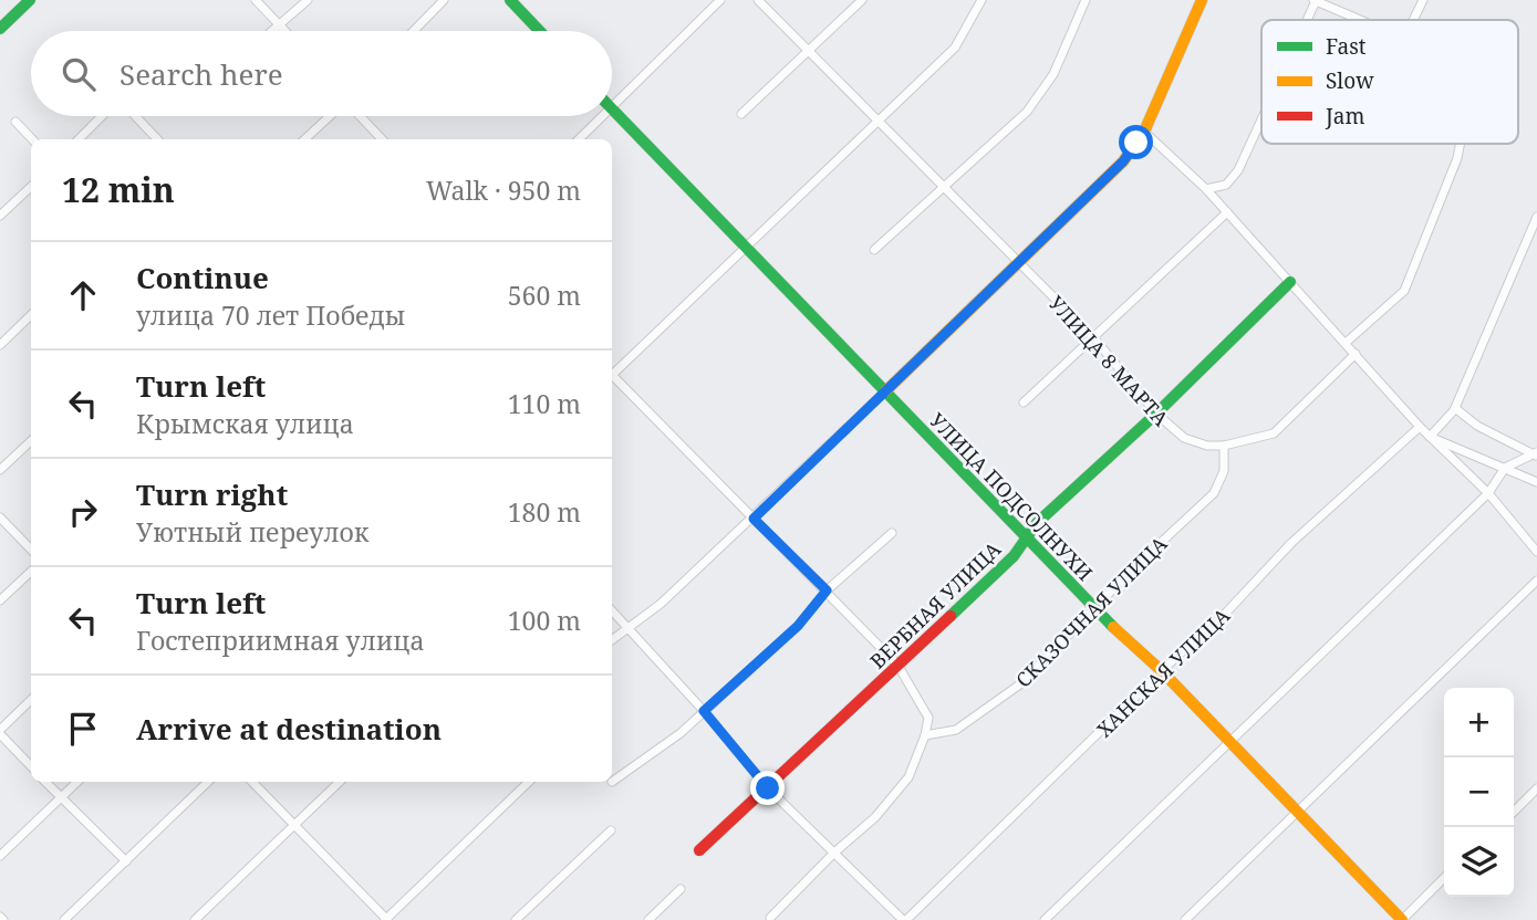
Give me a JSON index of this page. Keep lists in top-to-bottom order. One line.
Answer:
{"streets":{"street":["УЛИЦА 8 МАРТА","УЛИЦА ПОДСОЛНУХИ","ВЕРБНАЯ УЛИЦА","СКАЗОЧНАЯ УЛИЦА","ХАНСКАЯ УЛИЦА"]},"crossings":[["УЛИЦА 8 МАРТА","ВЕРБНАЯ УЛИЦА"],["УЛИЦА 8 МАРТА","СКАЗОЧНАЯ УЛИЦА"],["УЛИЦА ПОДСОЛНУХИ","ВЕРБНАЯ УЛИЦА"],["УЛИЦА ПОДСОЛНУХИ","СКАЗОЧНАЯ УЛИЦА"],["УЛИЦА ПОДСОЛНУХИ","ХАНСКАЯ УЛИЦА"]],"legend":["Fast","Slow","Jam"],"page":{"search":"Search here","heading":["12 min","Walk · 950 m"],"list":[["Continue","улица 70 лет Победы","560 m"],["Turn left","Крымская улица","110 m"],["Turn right","Уютный переулок","180 m"],["Turn left","Гостеприимная улица","100 m"],"Arrive at destination"],"map_buttons":["+","−"]}}
